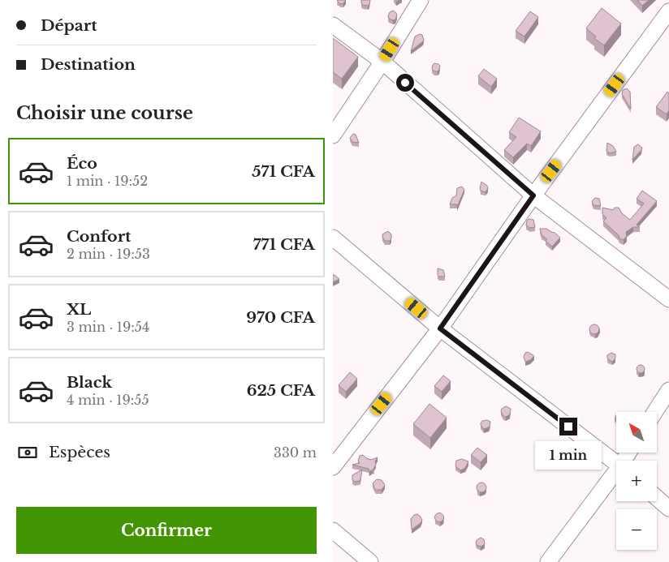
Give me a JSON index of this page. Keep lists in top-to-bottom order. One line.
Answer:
{"north":"top left","page":{"banner":["Départ","Destination"],"heading":"Choisir une course","list":[{"name":"Éco","note":"1 min · 19:52","value":"571 CFA"},{"name":"Confort","note":"2 min · 19:53","value":"771 CFA"},{"name":"XL","note":"3 min · 19:54","value":"970 CFA"},{"name":"Black","note":"4 min · 19:55","value":"625 CFA"}],"map_buttons":["+","−"],"pay":["Espèces","330 m"],"bubble":"1 min","buttons":"Confirmer"}}
